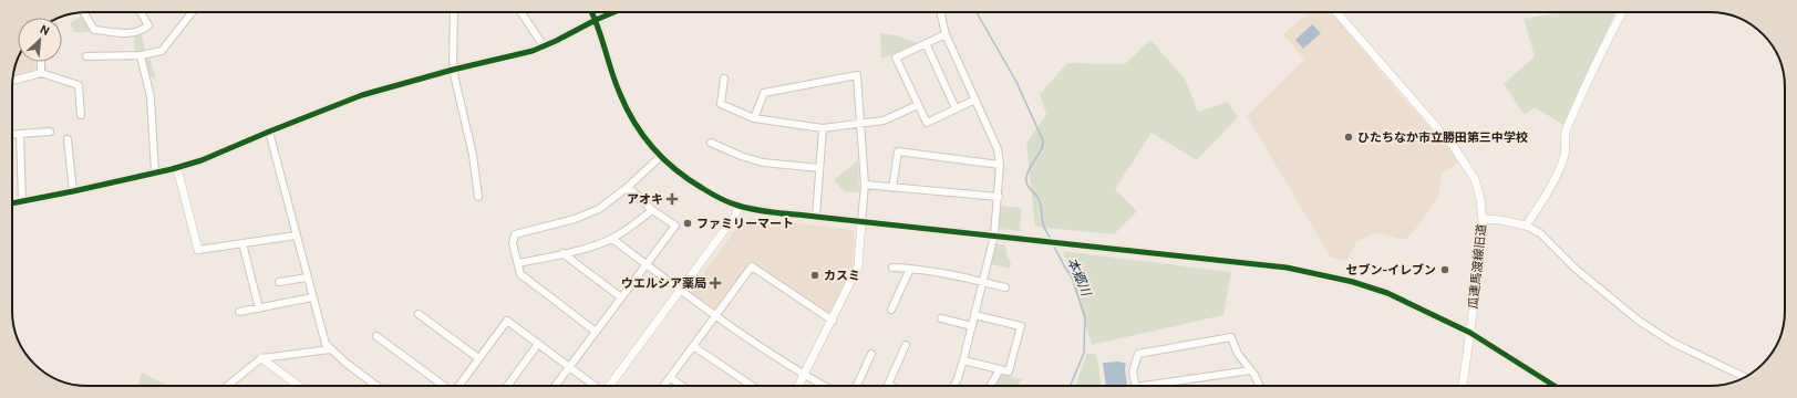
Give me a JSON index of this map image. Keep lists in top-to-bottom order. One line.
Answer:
{"streets":{"street":["瓜連馬渡線旧道"]},"water":["本郷川"],"places":{"other":["ひたちなか市立勝田第三中学校","ファミリーマート","セブン-イレブン","カスミ"],"health":["アオキ","ウエルシア薬局"]},"north":"top right"}
